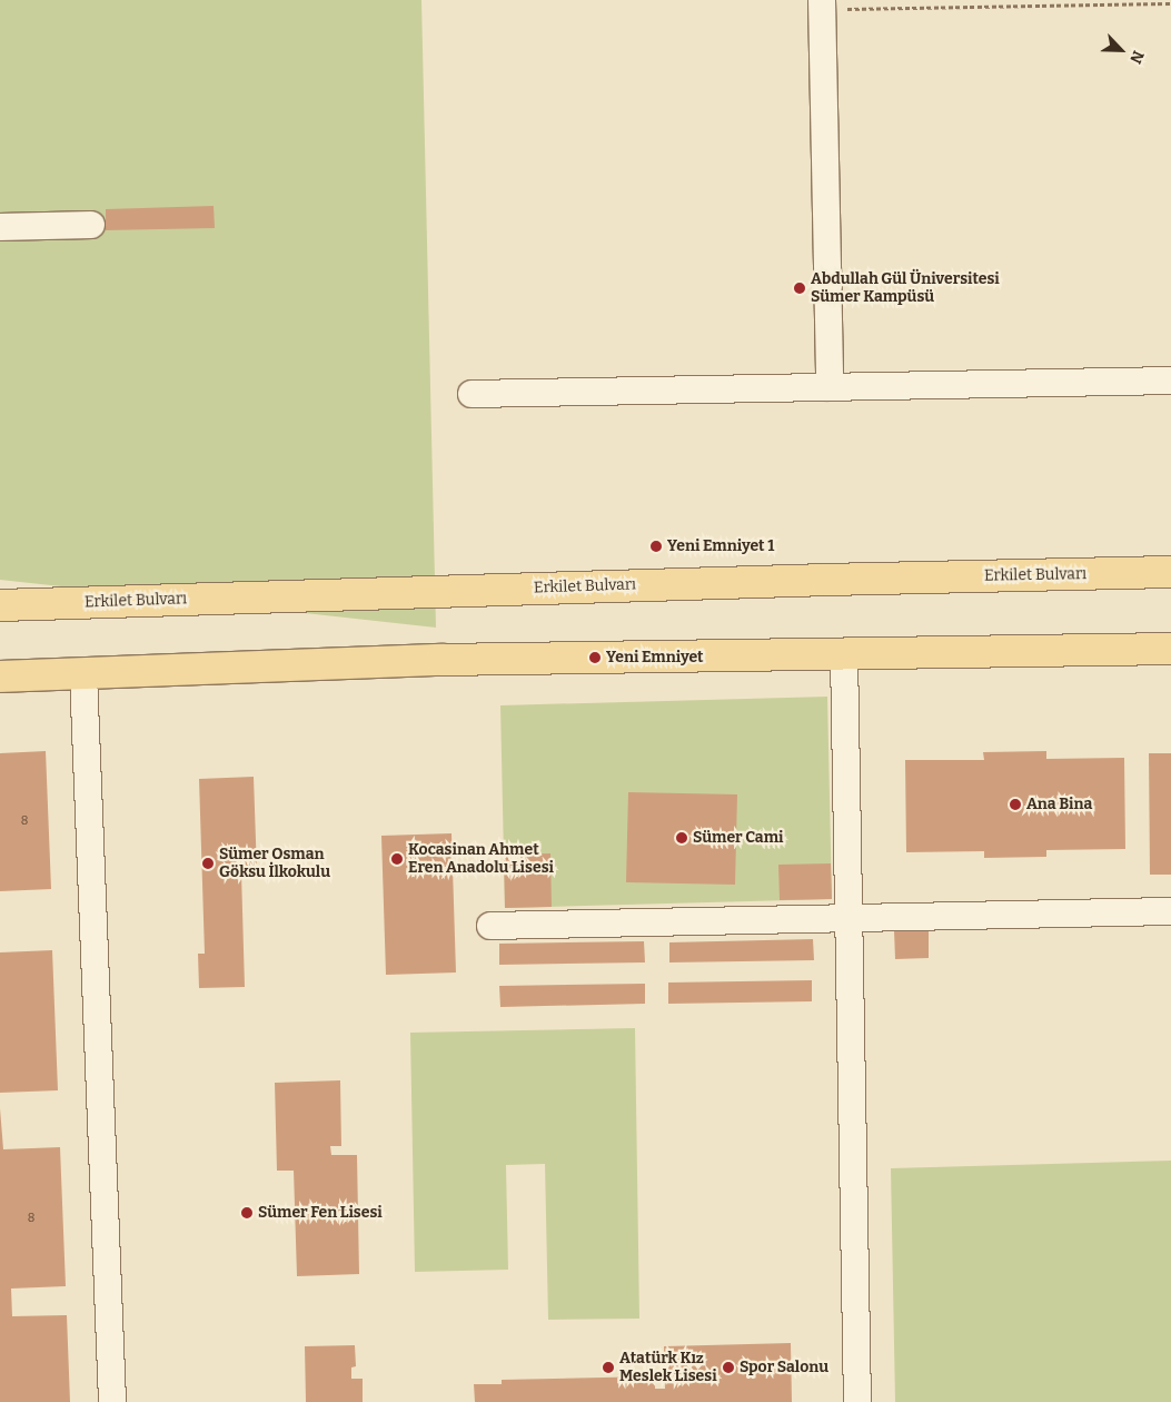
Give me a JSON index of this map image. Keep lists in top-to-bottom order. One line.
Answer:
{"streets":{"main road":["Erkilet Bulvarı"]},"places":["Abdullah Gül Üniversitesi Sümer Kampüsü","Yeni Emniyet 1","Yeni Emniyet","Ana Bina","Sümer Cami","Kocasinan Ahmet Eren Anadolu Lisesi","Sümer Osman Göksu İlkokulu","Sümer Fen Lisesi","Atatürk Kız Meslek Lisesi","Spor Salonu"],"house_numbers":["8","8"],"north":"bottom right"}
